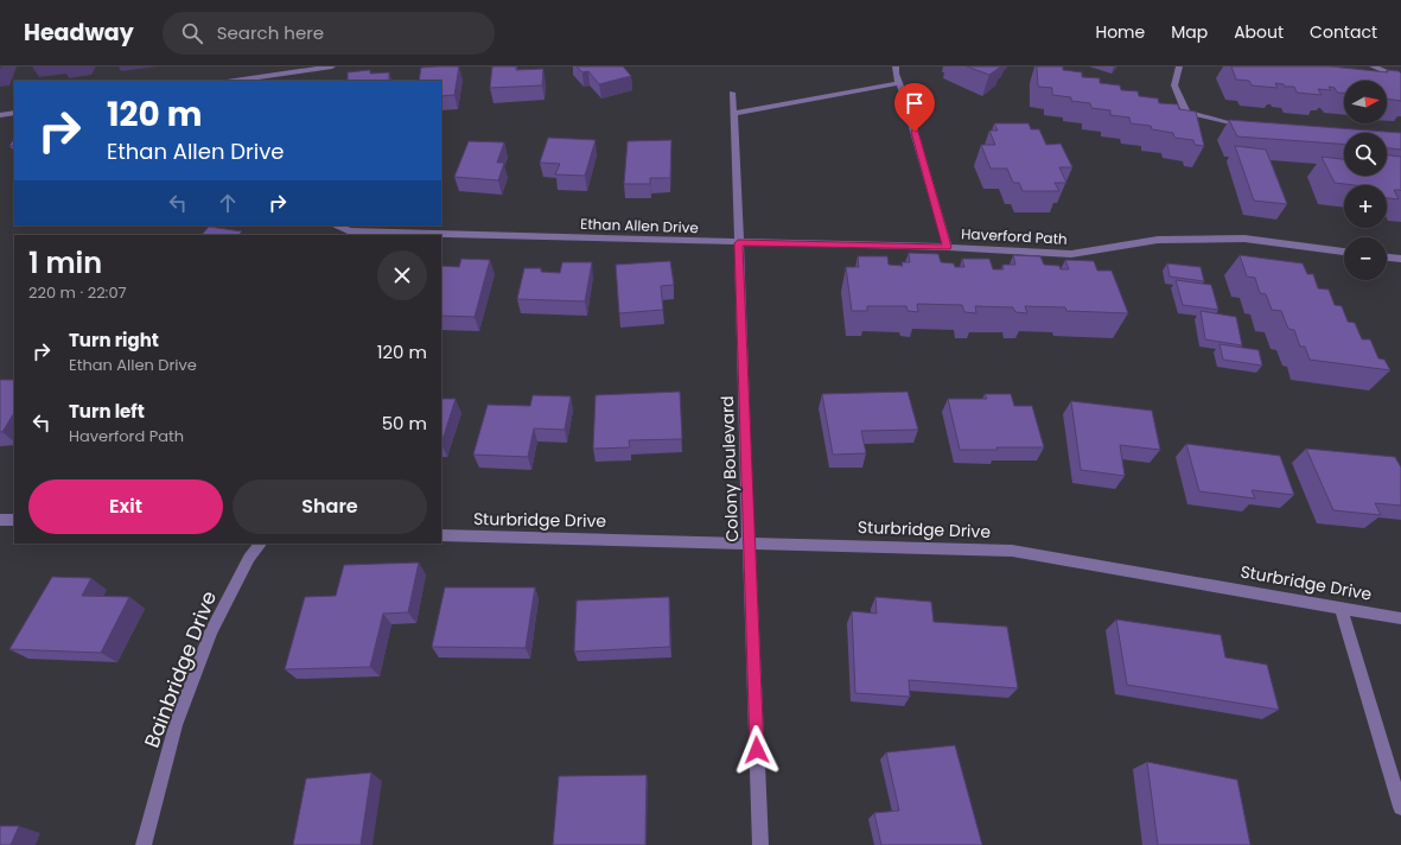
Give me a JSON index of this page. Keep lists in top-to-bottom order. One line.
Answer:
{"streets":{"street":["Ethan Allen Drive","Haverford Path","Colony Boulevard","Sturbridge Drive","Bainbridge Drive"]},"crossings":[["Ethan Allen Drive","Haverford Path"],["Ethan Allen Drive","Colony Boulevard"],["Colony Boulevard","Sturbridge Drive"]],"north":"right","page":{"header":"Headway","search":"Search here","nav":["Home","Map","About","Contact"],"map_buttons":["+","−"],"turn":["120 m","Ethan Allen Drive"],"heading":["1 min","220 m · 22:07"],"list":[{"name":"Turn right","note":"Ethan Allen Drive","value":"120 m"},{"name":"Turn left","note":"Haverford Path","value":"50 m"}],"buttons":["Exit","Share"]}}
